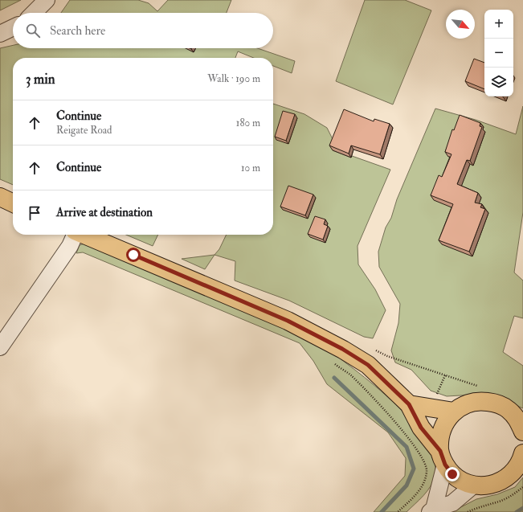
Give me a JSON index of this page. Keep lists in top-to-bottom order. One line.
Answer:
{"north":"bottom right","page":{"map_buttons":["+","−"],"search":"Search here","heading":["3 min","Walk · 190 m"],"list":[["Continue","Reigate Road","180 m"],["Continue","10 m"],"Arrive at destination"]}}
